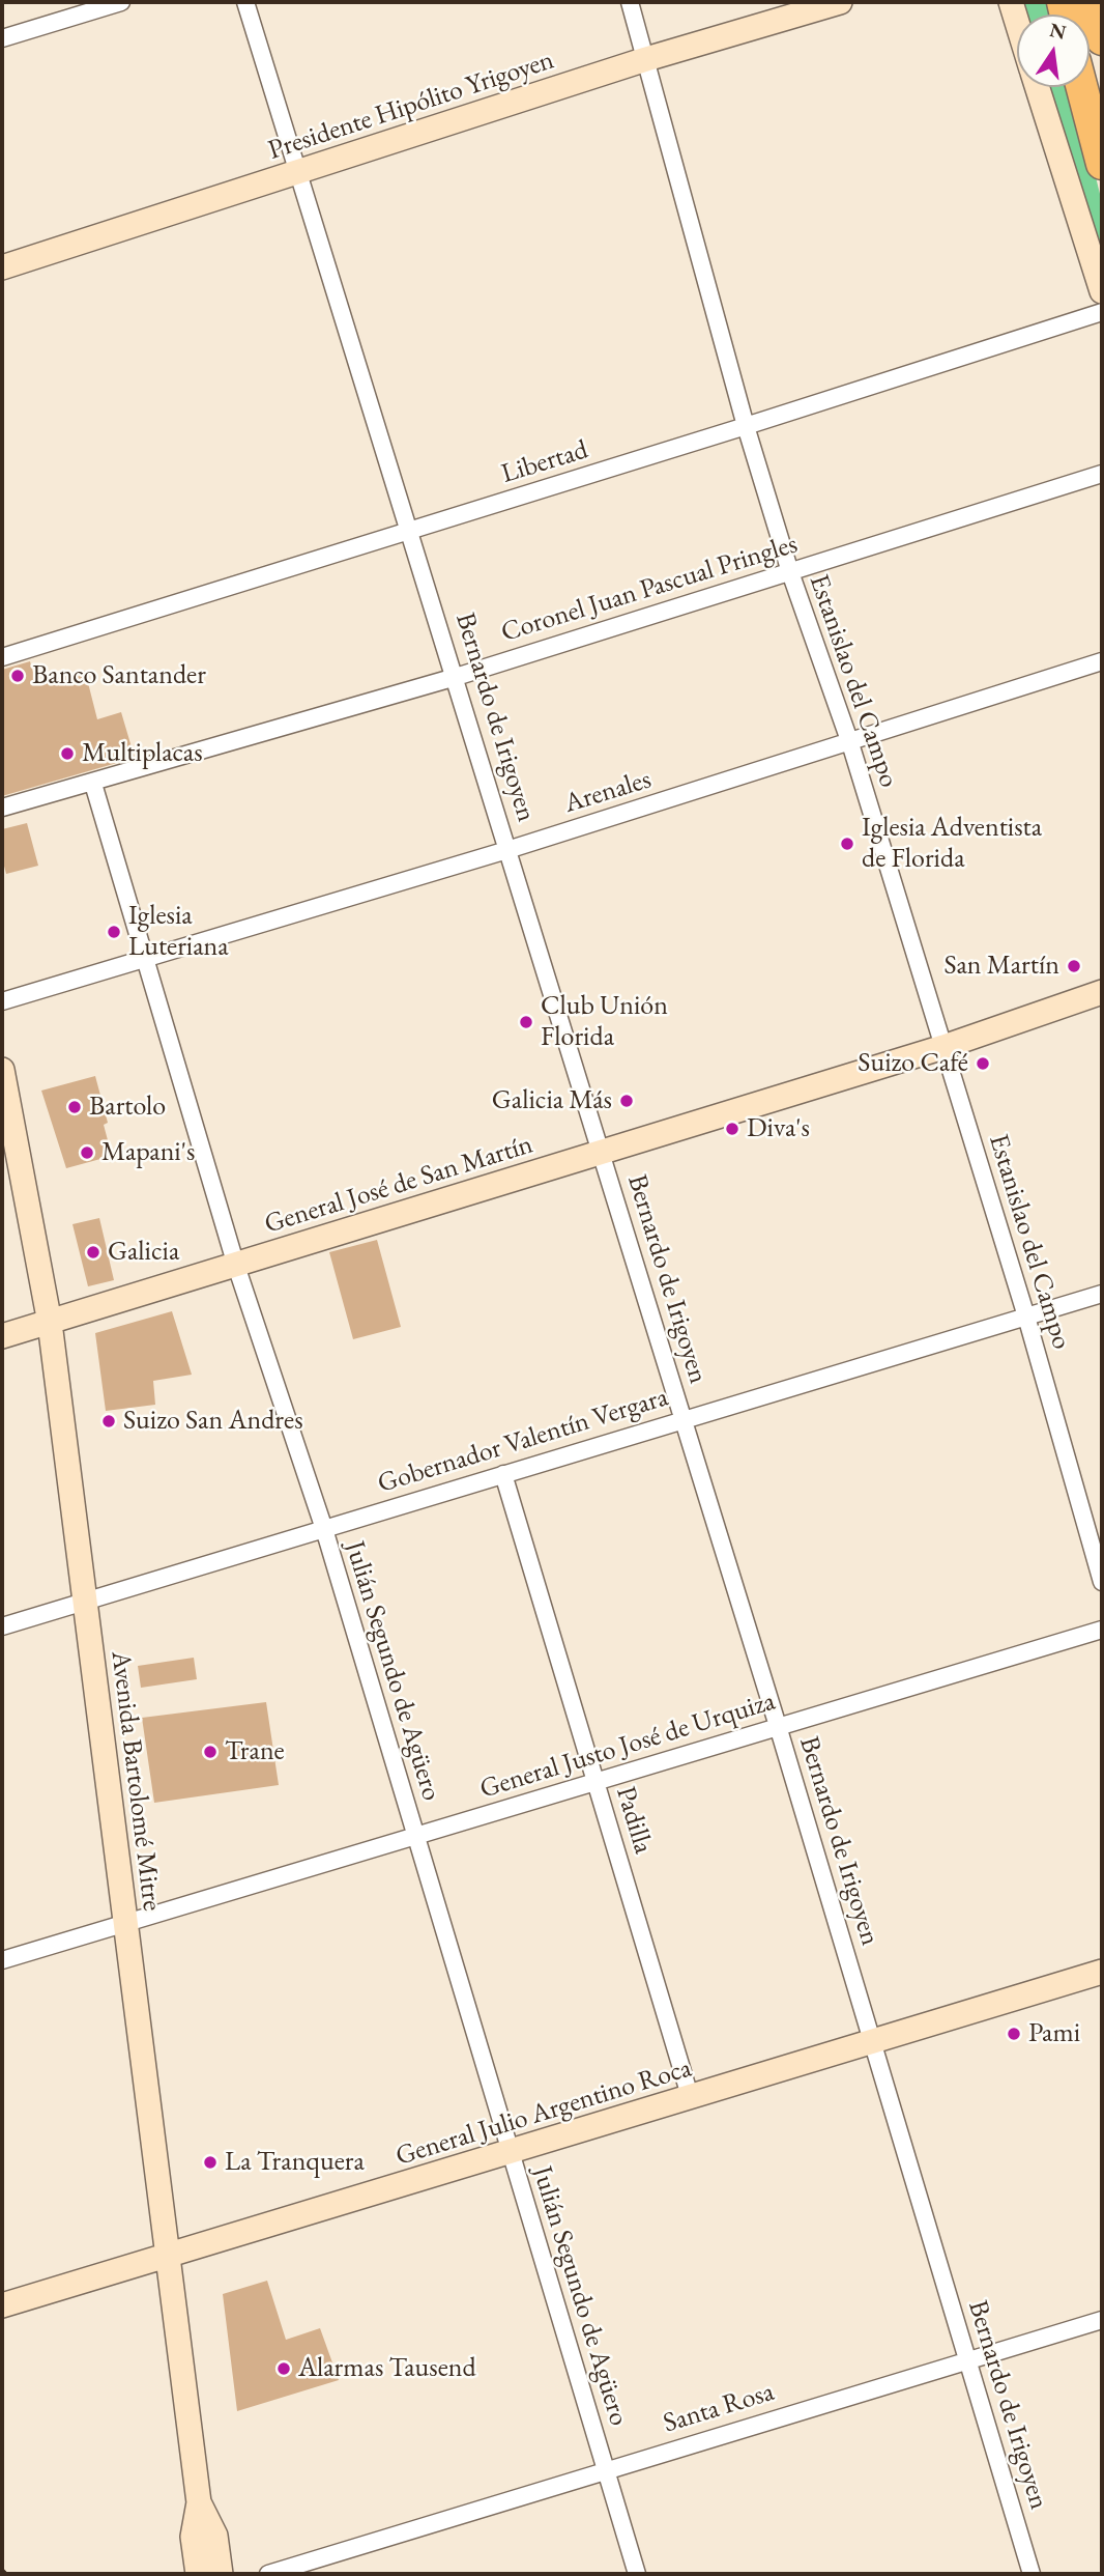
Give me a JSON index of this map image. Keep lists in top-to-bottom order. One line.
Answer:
{"streets":{"street":["Presidente Hipólito Yrigoyen","Libertad","Coronel Juan Pascual Pringles","Estanislao del Campo","Bernardo de Irigoyen","Arenales","General José de San Martín","Gobernador Valentín Vergara","Julián Segundo de Agüero","General Justo José de Urquiza","Avenida Bartolomé Mitre","Padilla","General Julio Argentino Roca","Santa Rosa"]},"crossings":[["Presidente Hipólito Yrigoyen","Estanislao del Campo"],["Presidente Hipólito Yrigoyen","Bernardo de Irigoyen"],["Libertad","Estanislao del Campo"],["Libertad","Bernardo de Irigoyen"],["Coronel Juan Pascual Pringles","Estanislao del Campo"],["Coronel Juan Pascual Pringles","Bernardo de Irigoyen"],["Coronel Juan Pascual Pringles","Julián Segundo de Agüero"],["Estanislao del Campo","Arenales"],["Estanislao del Campo","General José de San Martín"],["Estanislao del Campo","Gobernador Valentín Vergara"],["Bernardo de Irigoyen","Arenales"],["Bernardo de Irigoyen","General José de San Martín"],["Bernardo de Irigoyen","Gobernador Valentín Vergara"],["Bernardo de Irigoyen","General Justo José de Urquiza"],["Bernardo de Irigoyen","General Julio Argentino Roca"],["Bernardo de Irigoyen","Santa Rosa"],["Arenales","Julián Segundo de Agüero"],["General José de San Martín","Julián Segundo de Agüero"],["General José de San Martín","Avenida Bartolomé Mitre"],["Gobernador Valentín Vergara","Julián Segundo de Agüero"],["Gobernador Valentín Vergara","Avenida Bartolomé Mitre"],["Gobernador Valentín Vergara","Padilla"],["Julián Segundo de Agüero","General Justo José de Urquiza"],["Julián Segundo de Agüero","General Julio Argentino Roca"],["Julián Segundo de Agüero","Santa Rosa"],["General Justo José de Urquiza","Avenida Bartolomé Mitre"],["General Justo José de Urquiza","Padilla"],["Avenida Bartolomé Mitre","General Julio Argentino Roca"],["Padilla","General Julio Argentino Roca"]],"places":["Banco Santander","Multiplacas","Iglesia Adventista de Florida","Iglesia Luteriana","San Martín","Club Unión Florida","Suizo Café","Galicia Más","Bartolo","Diva's","Mapani's","Galicia","Suizo San Andres","Trane","Pami","La Tranquera","Alarmas Tausend"],"north":"top"}
